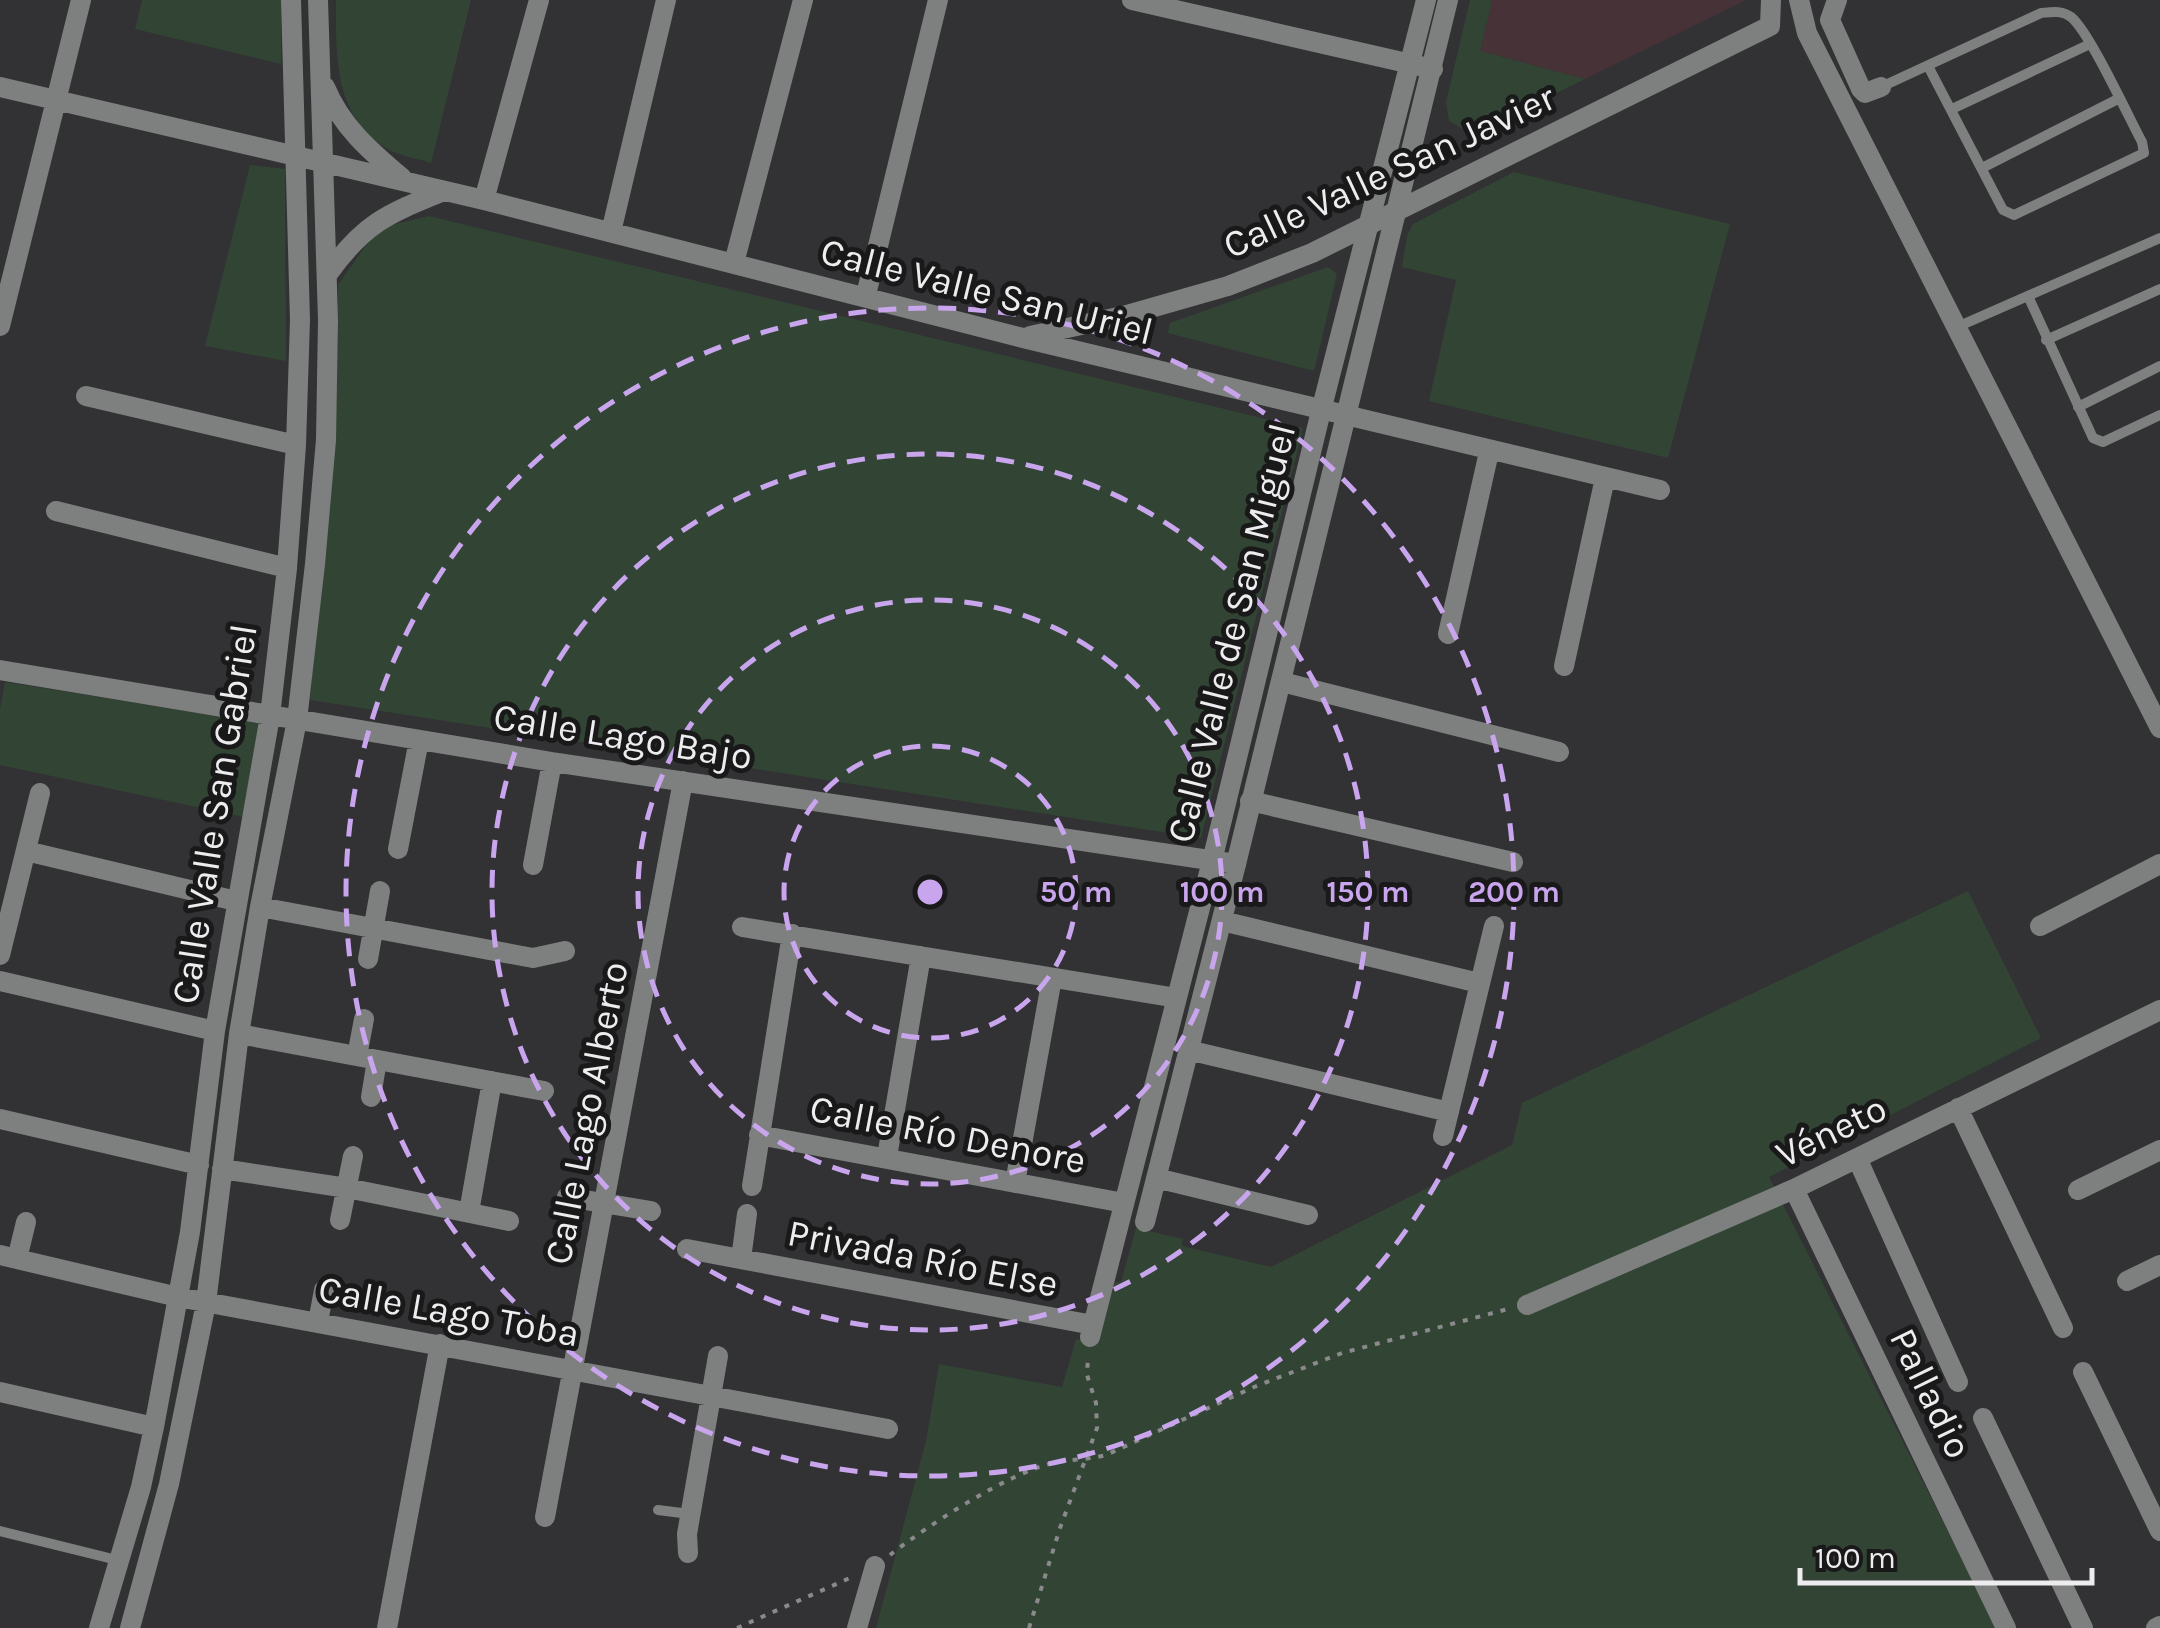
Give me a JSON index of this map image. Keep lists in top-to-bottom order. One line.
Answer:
{"streets":{"street":["Calle Valle San Javier","Calle Valle San Uriel","Calle Valle de San Miguel","Calle Lago Bajo","Calle Valle San Gabriel","Calle Lago Alberto","Véneto","Calle Río Denore","Privada Río Else","Calle Lago Toba","Palladio"]},"crossings":[["Calle Valle San Javier","Calle Valle San Uriel"],["Calle Valle San Javier","Calle Valle de San Miguel"],["Calle Valle San Uriel","Calle Valle de San Miguel"],["Calle Valle San Uriel","Calle Valle San Gabriel"],["Calle Valle de San Miguel","Calle Lago Bajo"],["Calle Valle de San Miguel","Calle Río Denore"],["Calle Valle de San Miguel","Privada Río Else"],["Calle Lago Bajo","Calle Valle San Gabriel"],["Calle Lago Bajo","Calle Lago Alberto"],["Calle Valle San Gabriel","Calle Lago Toba"],["Calle Lago Alberto","Calle Lago Toba"],["Véneto","Palladio"]],"scale_bar":"100 m","rings":["50 m","100 m","150 m","200 m"]}
